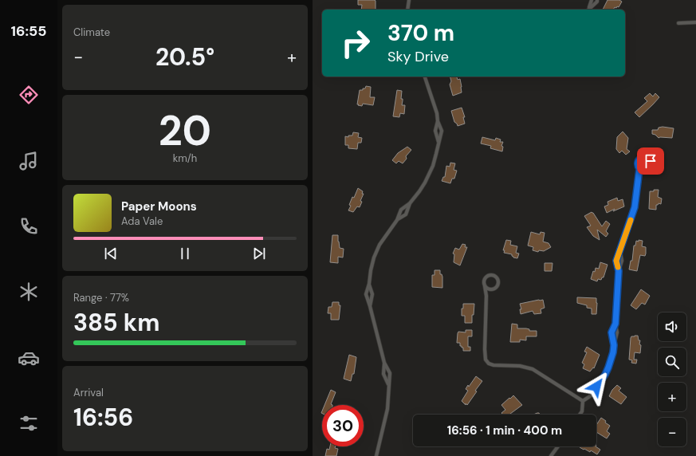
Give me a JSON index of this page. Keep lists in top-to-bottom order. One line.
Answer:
{"page":{"tabs":"16:55","tile":["Climate",["20","km/h"],["Range · 77%","385 km"],["Arrival","16:56"]],"turn":["370 m","Sky Drive"],"heat":["−","20.5°","+"],"song":["Paper Moons","Ada Vale"],"map_buttons":["+","−"],"limit":"30","trip":"16:56 · 1 min · 400 m"}}
